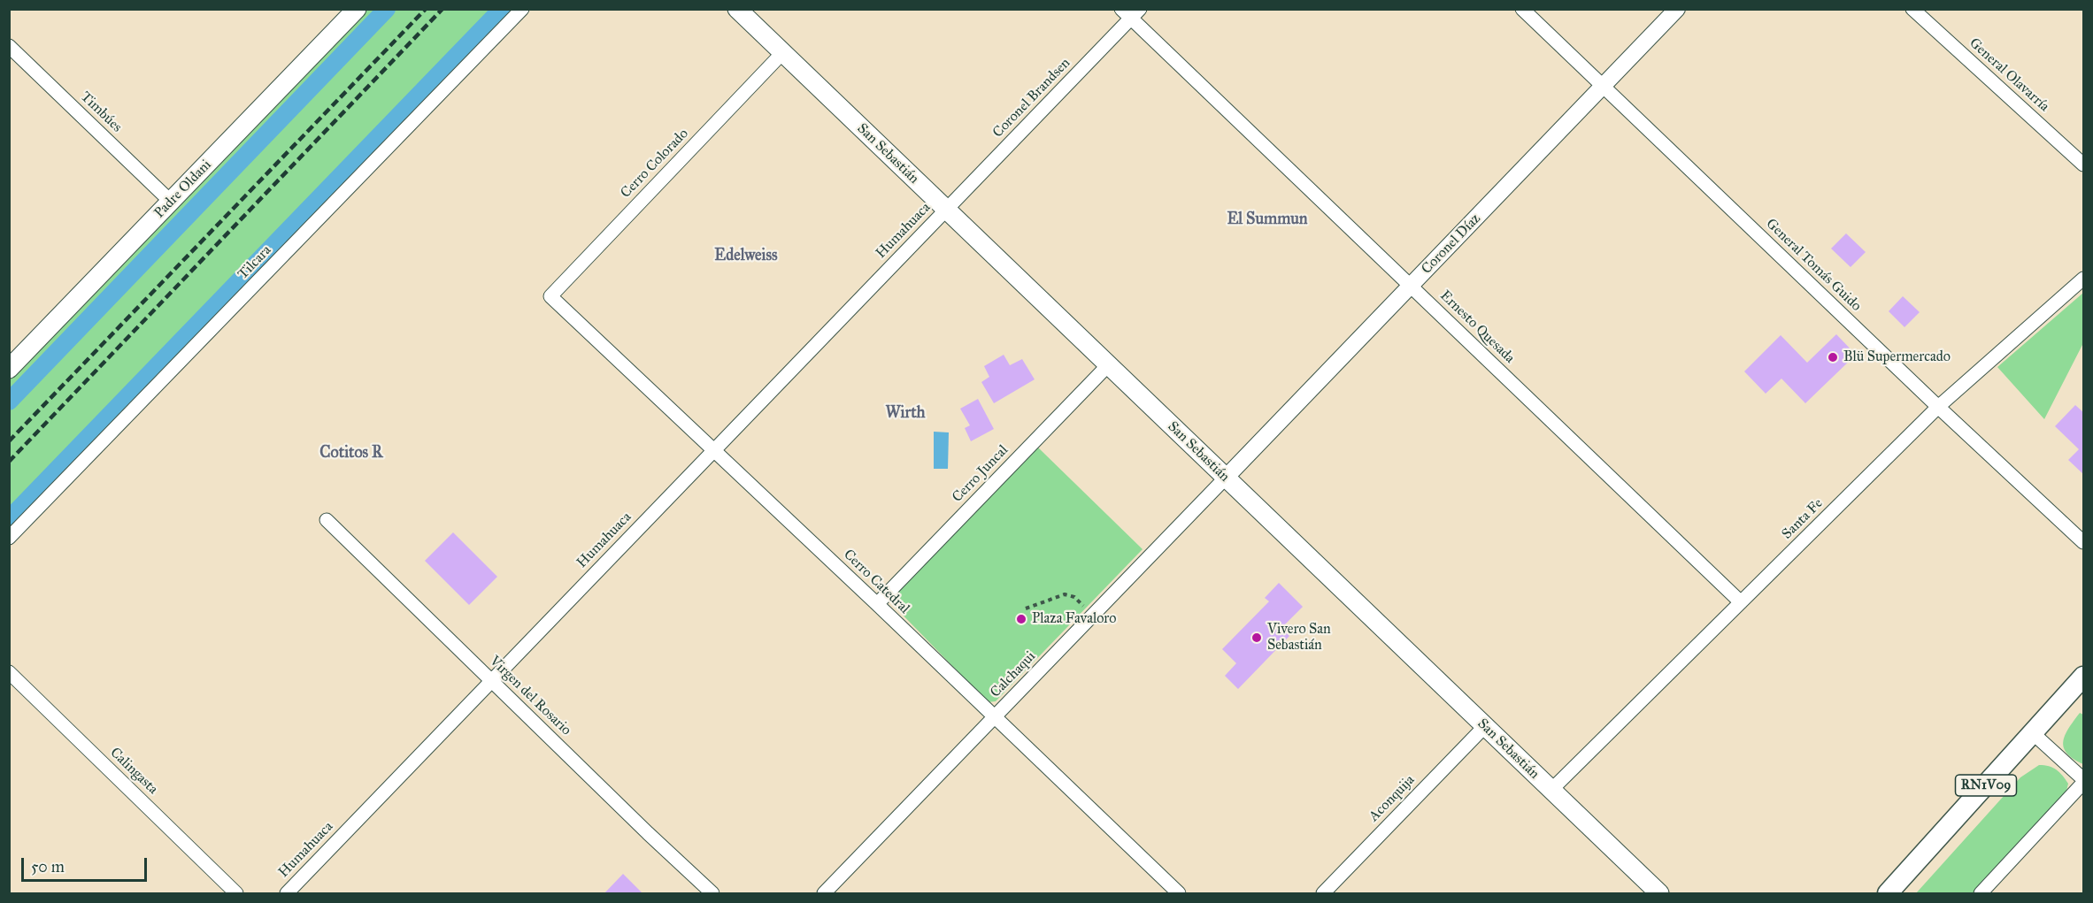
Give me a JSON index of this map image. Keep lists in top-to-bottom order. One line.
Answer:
{"streets":{"main road":["San Sebastián","Padre Oldani","RN1V09"],"street":["General Olavarría","Coronel Brandsen","Timbúes","Cerro Colorado","Humahuaca","Coronel Díaz","Tilcara","General Tomás Guido","Ernesto Quesada","Cerro Juncal","Santa Fe","Cerro Catedral","Calchaqui","Virgen del Rosario","Calingasta","Aconquija"]},"crossings":[["Coronel Brandsen","San Sebastián"],["Coronel Brandsen","Humahuaca"],["Coronel Brandsen","Ernesto Quesada"],["Timbúes","Padre Oldani"],["San Sebastián","Cerro Colorado"],["San Sebastián","Humahuaca"],["San Sebastián","Coronel Díaz"],["San Sebastián","Cerro Juncal"],["San Sebastián","Santa Fe"],["San Sebastián","Calchaqui"],["San Sebastián","Aconquija"],["Cerro Colorado","Cerro Catedral"],["Humahuaca","Cerro Catedral"],["Humahuaca","Virgen del Rosario"],["Coronel Díaz","General Tomás Guido"],["Coronel Díaz","Ernesto Quesada"],["Coronel Díaz","Calchaqui"],["General Tomás Guido","Santa Fe"],["Ernesto Quesada","Santa Fe"],["Cerro Juncal","Cerro Catedral"],["Cerro Catedral","Calchaqui"]],"districts":["El Summun","Edelweiss","Wirth","Cotitos R"],"places":["Blü Supermercado","Plaza Favaloro","Vivero San Sebastián"],"scale_bar":"50 m"}
